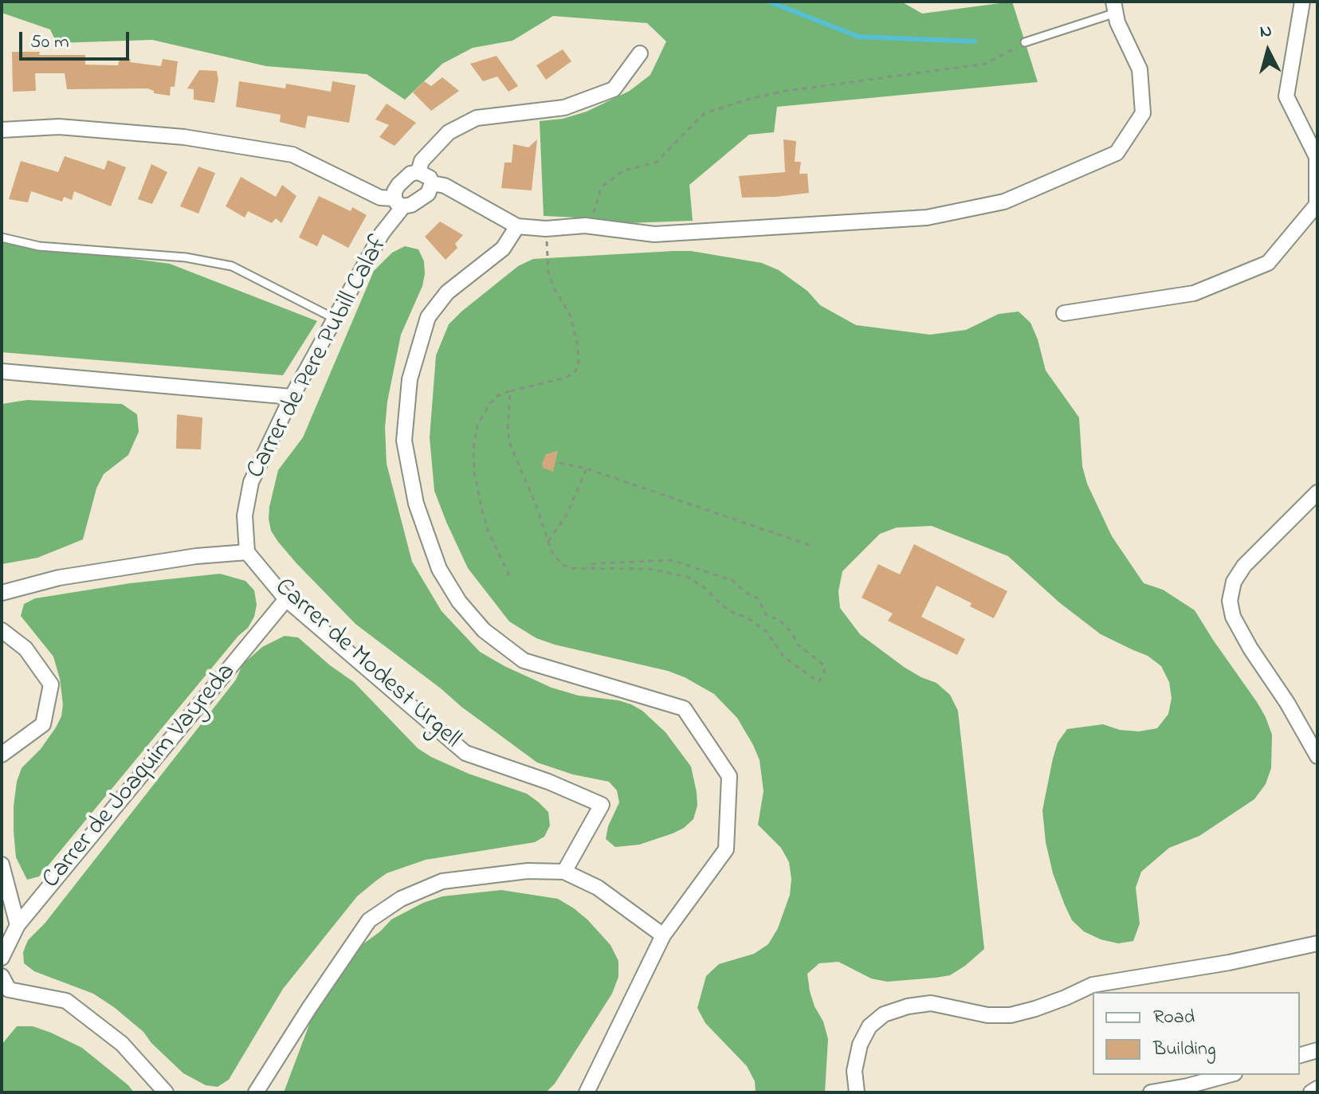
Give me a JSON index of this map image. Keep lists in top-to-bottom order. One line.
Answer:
{"streets":{"street":["Carrer de Pere Pubill Calaf","Carrer de Modest Urgell","Carrer de Joaquim Vayreda"]},"crossings":[["Carrer de Pere Pubill Calaf","Carrer de Modest Urgell"],["Carrer de Modest Urgell","Carrer de Joaquim Vayreda"]],"legend":["Road","Building"],"scale_bar":"50 m","north":"top"}
